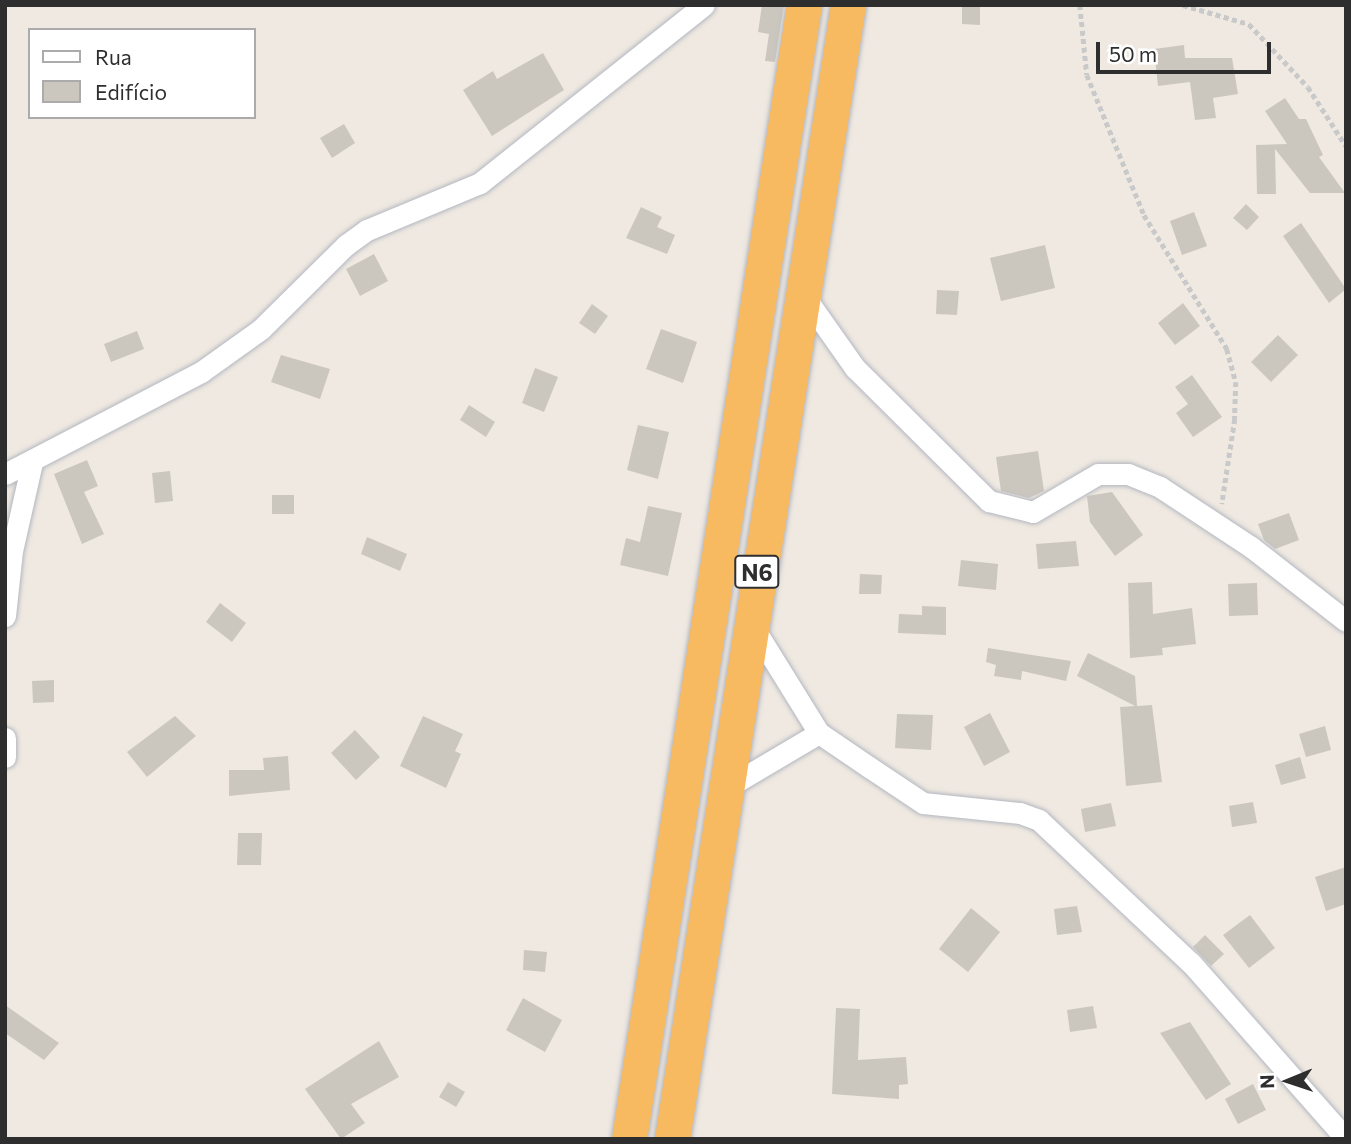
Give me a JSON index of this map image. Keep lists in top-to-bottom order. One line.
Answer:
{"streets":{"highway":["N6"]},"legend":["Rua","Edifício"],"scale_bar":"50 m","north":"left"}
